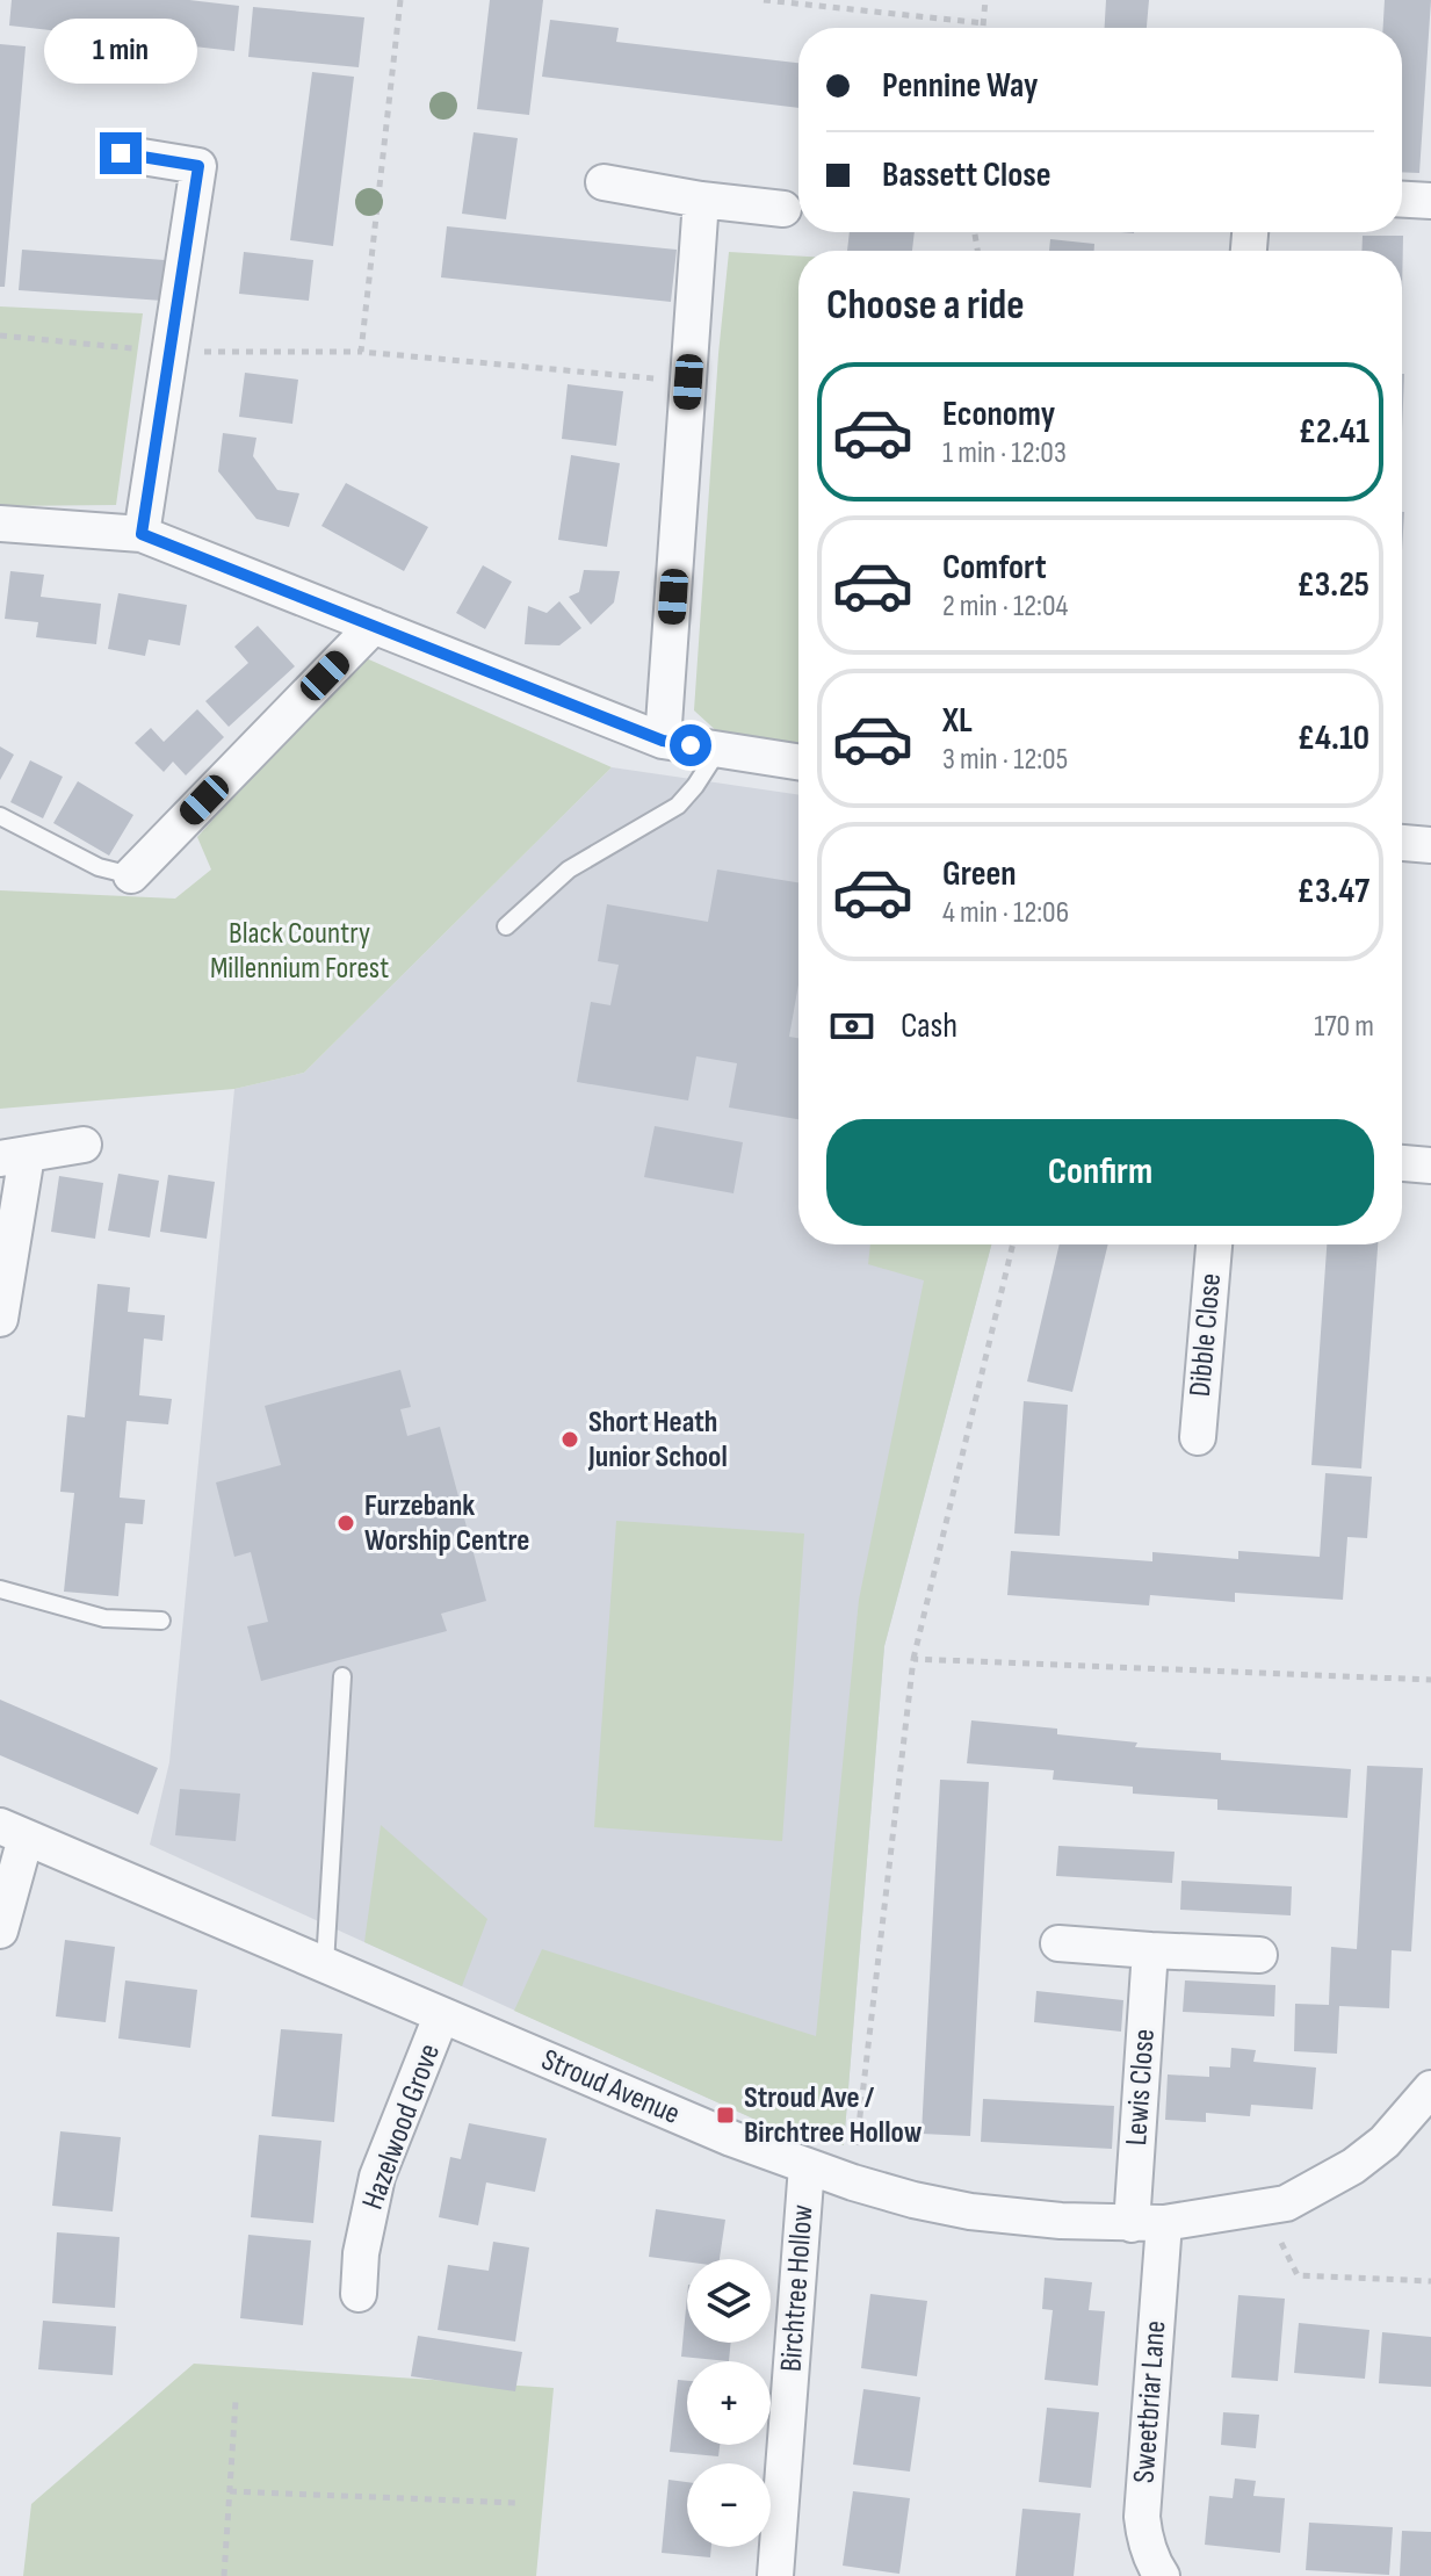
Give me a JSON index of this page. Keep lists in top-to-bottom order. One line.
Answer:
{"streets":{"street":["Dibble Close","Stroud Avenue","Lewis Close","Hazelwood Grove","Birchtree Hollow","Sweetbriar Lane"]},"crossings":[["Stroud Avenue","Lewis Close"],["Stroud Avenue","Hazelwood Grove"],["Stroud Avenue","Birchtree Hollow"],["Stroud Avenue","Sweetbriar Lane"],["Lewis Close","Sweetbriar Lane"]],"parks":["Black Country Millennium Forest"],"places":{"other":["Short Heath Junior School","Furzebank Worship Centre"],"transit":["Stroud Ave / Birchtree Hollow"]},"page":{"bubble":"1 min","banner":["Pennine Way","Bassett Close"],"heading":"Choose a ride","list":[{"name":"Economy","note":"1 min · 12:03","value":"£2.41"},{"name":"Comfort","note":"2 min · 12:04","value":"£3.25"},{"name":"XL","note":"3 min · 12:05","value":"£4.10"},{"name":"Green","note":"4 min · 12:06","value":"£3.47"}],"pay":["Cash","170 m"],"buttons":"Confirm","map_buttons":["+","−"]}}
